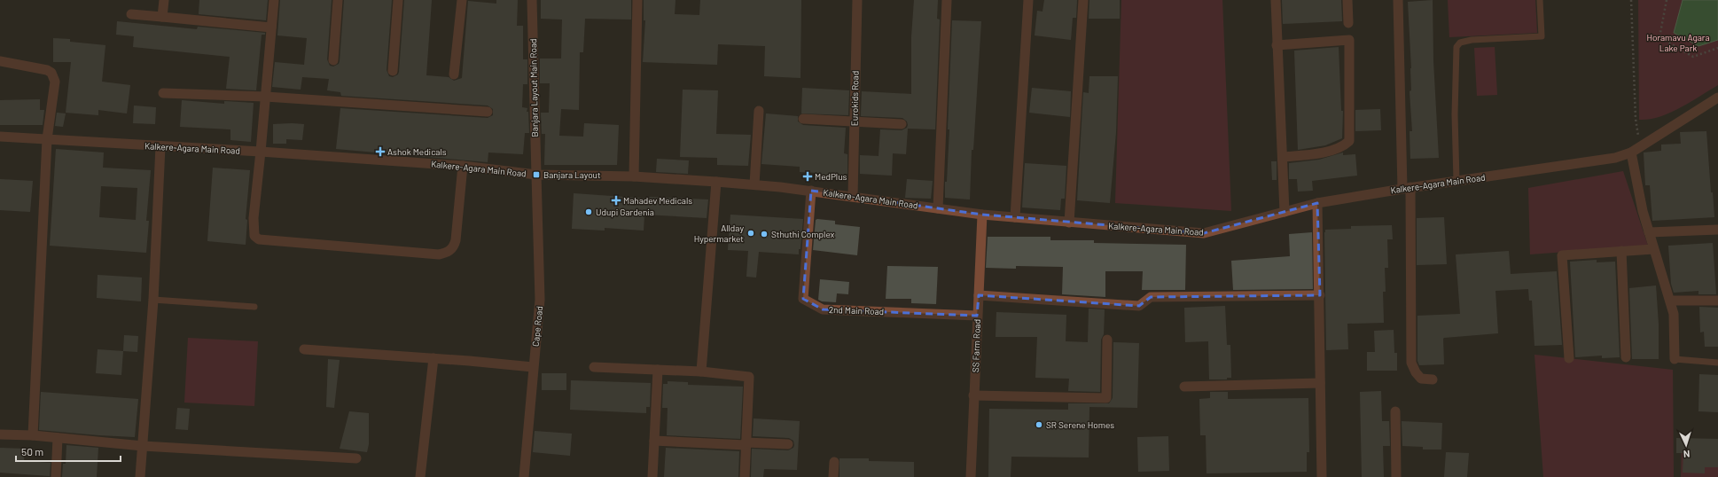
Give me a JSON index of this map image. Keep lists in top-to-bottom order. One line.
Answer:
{"streets":{"street":["Banjara Layout Main Road","Eurokids Road","Kalkere-Agara Main Road","2nd Main Road","Cape Road","SS Farm Road"]},"crossings":[["Banjara Layout Main Road","Kalkere-Agara Main Road"],["Banjara Layout Main Road","Cape Road"],["Eurokids Road","Kalkere-Agara Main Road"],["Kalkere-Agara Main Road","2nd Main Road"],["Kalkere-Agara Main Road","Cape Road"],["Kalkere-Agara Main Road","SS Farm Road"],["2nd Main Road","SS Farm Road"]],"parks":["Horamavu Agara Lake Park"],"places":{"health":["Ashok Medicals","MedPlus","Mahadev Medicals"],"transit":["Banjara Layout"],"other":["Udupi Gardenia","Allday Hypermarket","Sthuthi Complex","SR Serene Homes"]},"scale_bar":"50 m","north":"bottom"}
